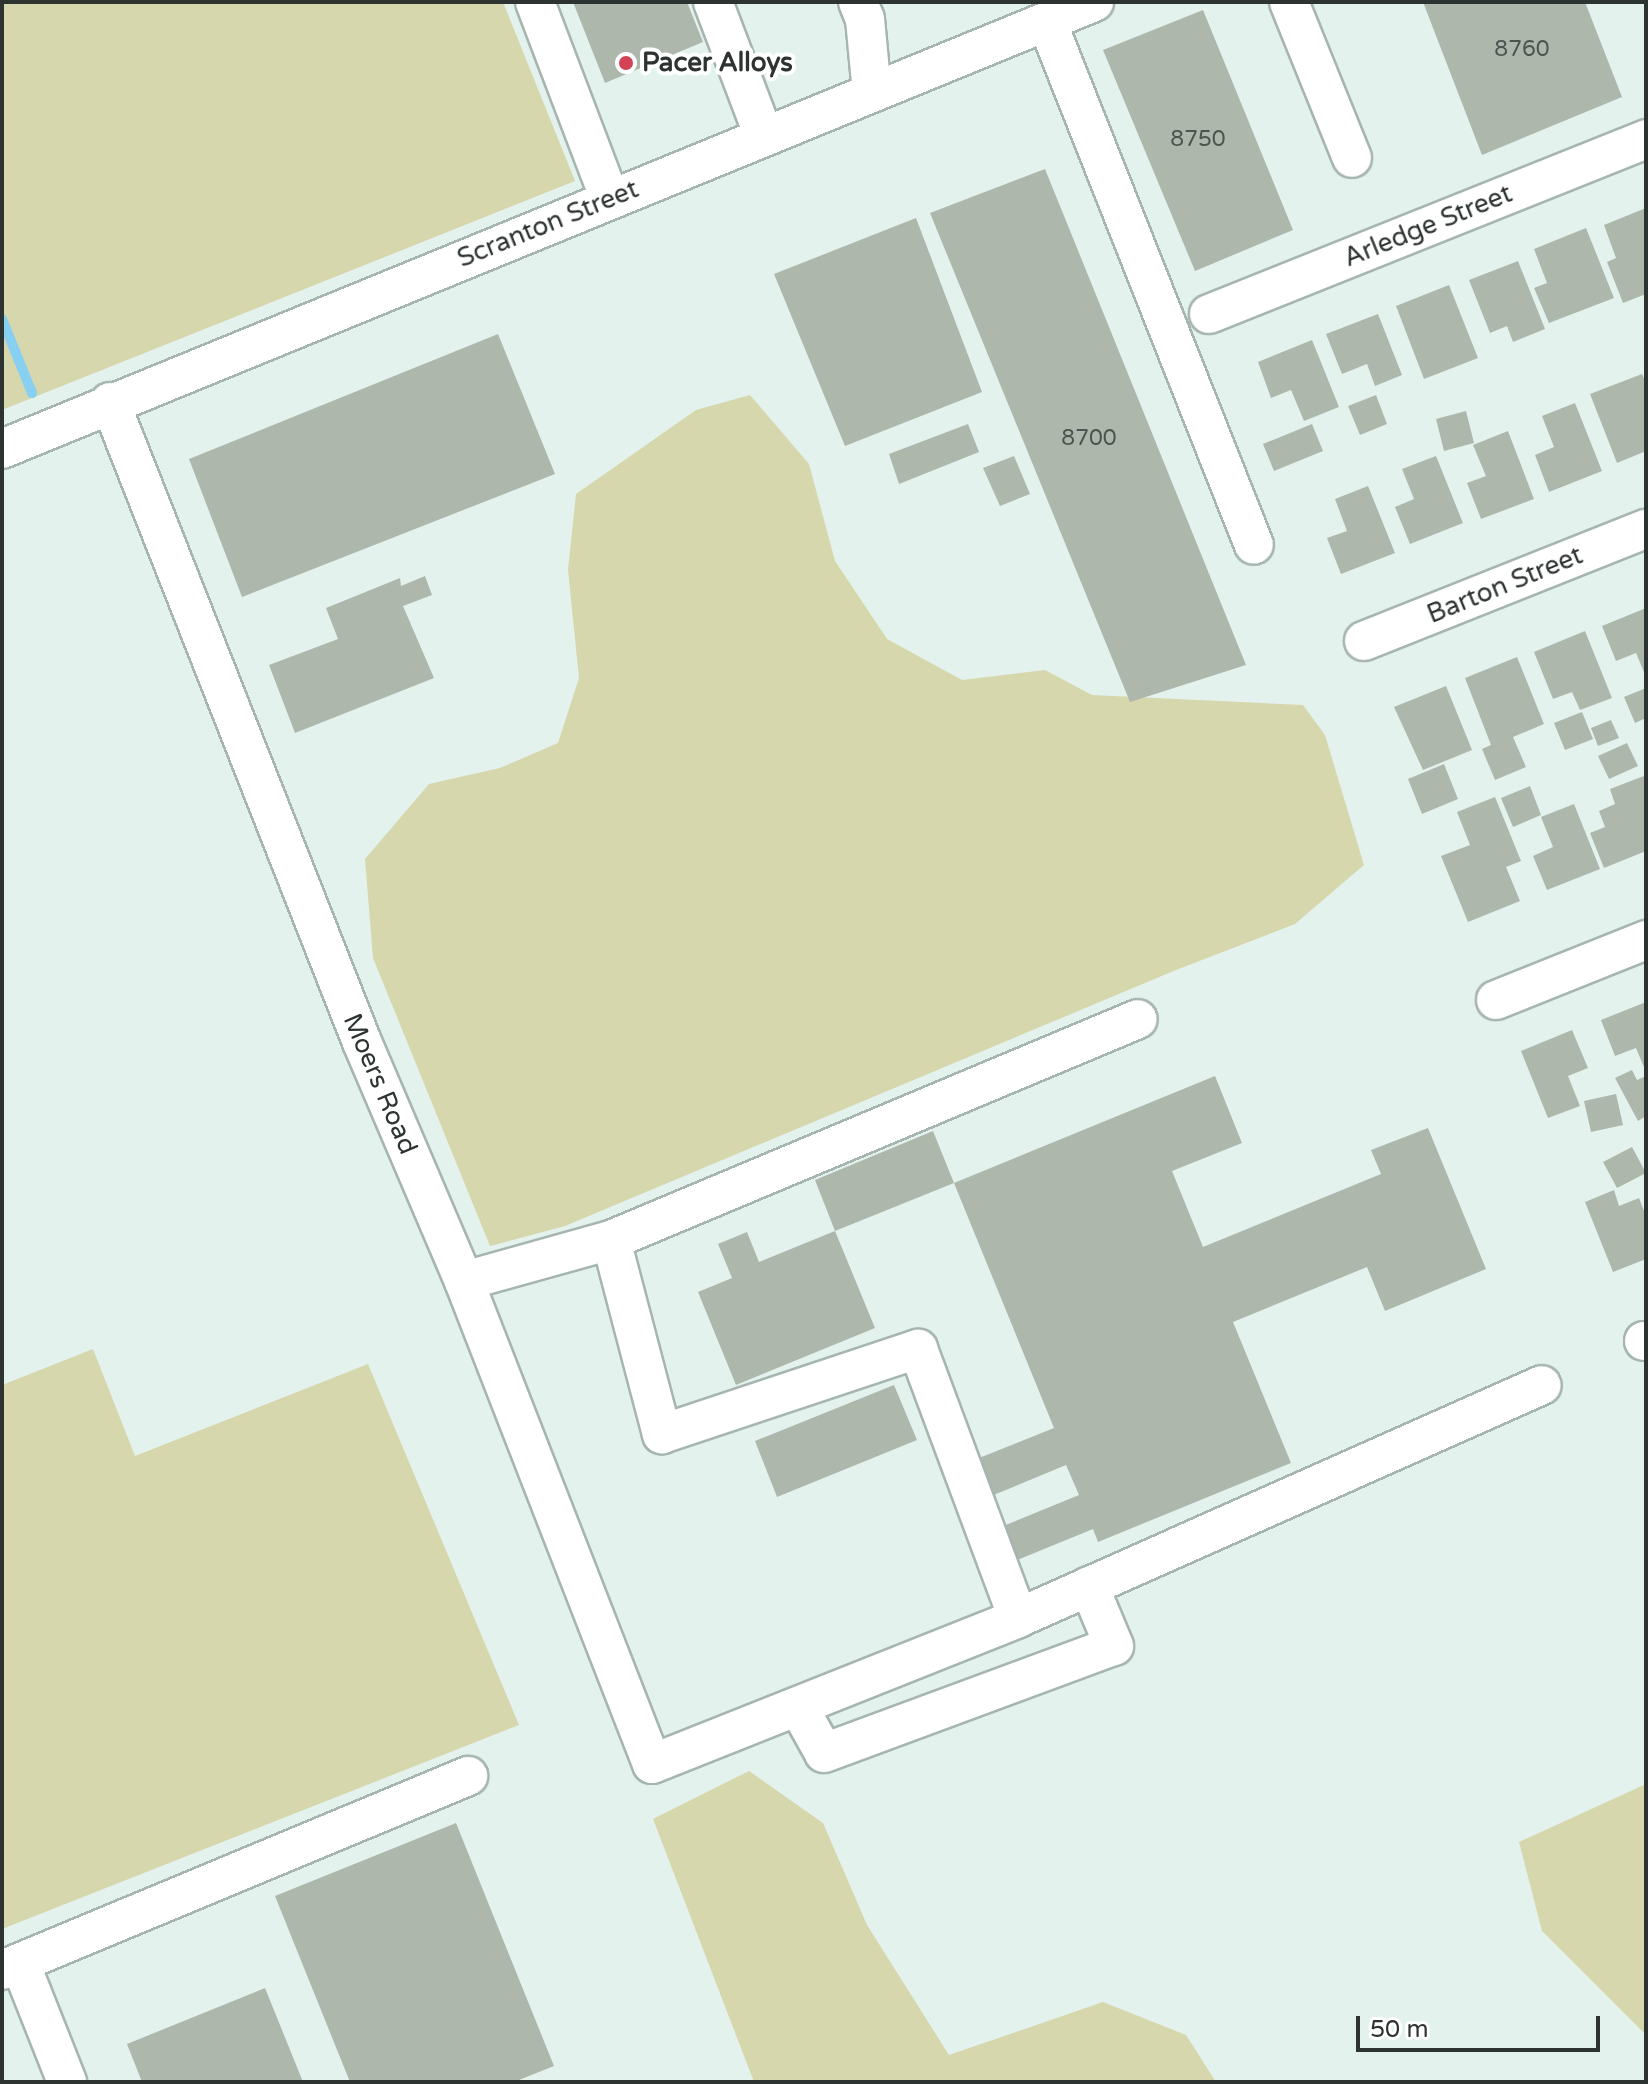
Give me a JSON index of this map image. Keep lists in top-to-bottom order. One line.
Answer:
{"streets":{"street":["Scranton Street","Arledge Street","Barton Street","Moers Road"]},"crossings":[["Scranton Street","Moers Road"]],"places":["Pacer Alloys"],"house_numbers":["8760","8750","8700"],"scale_bar":"50 m"}
